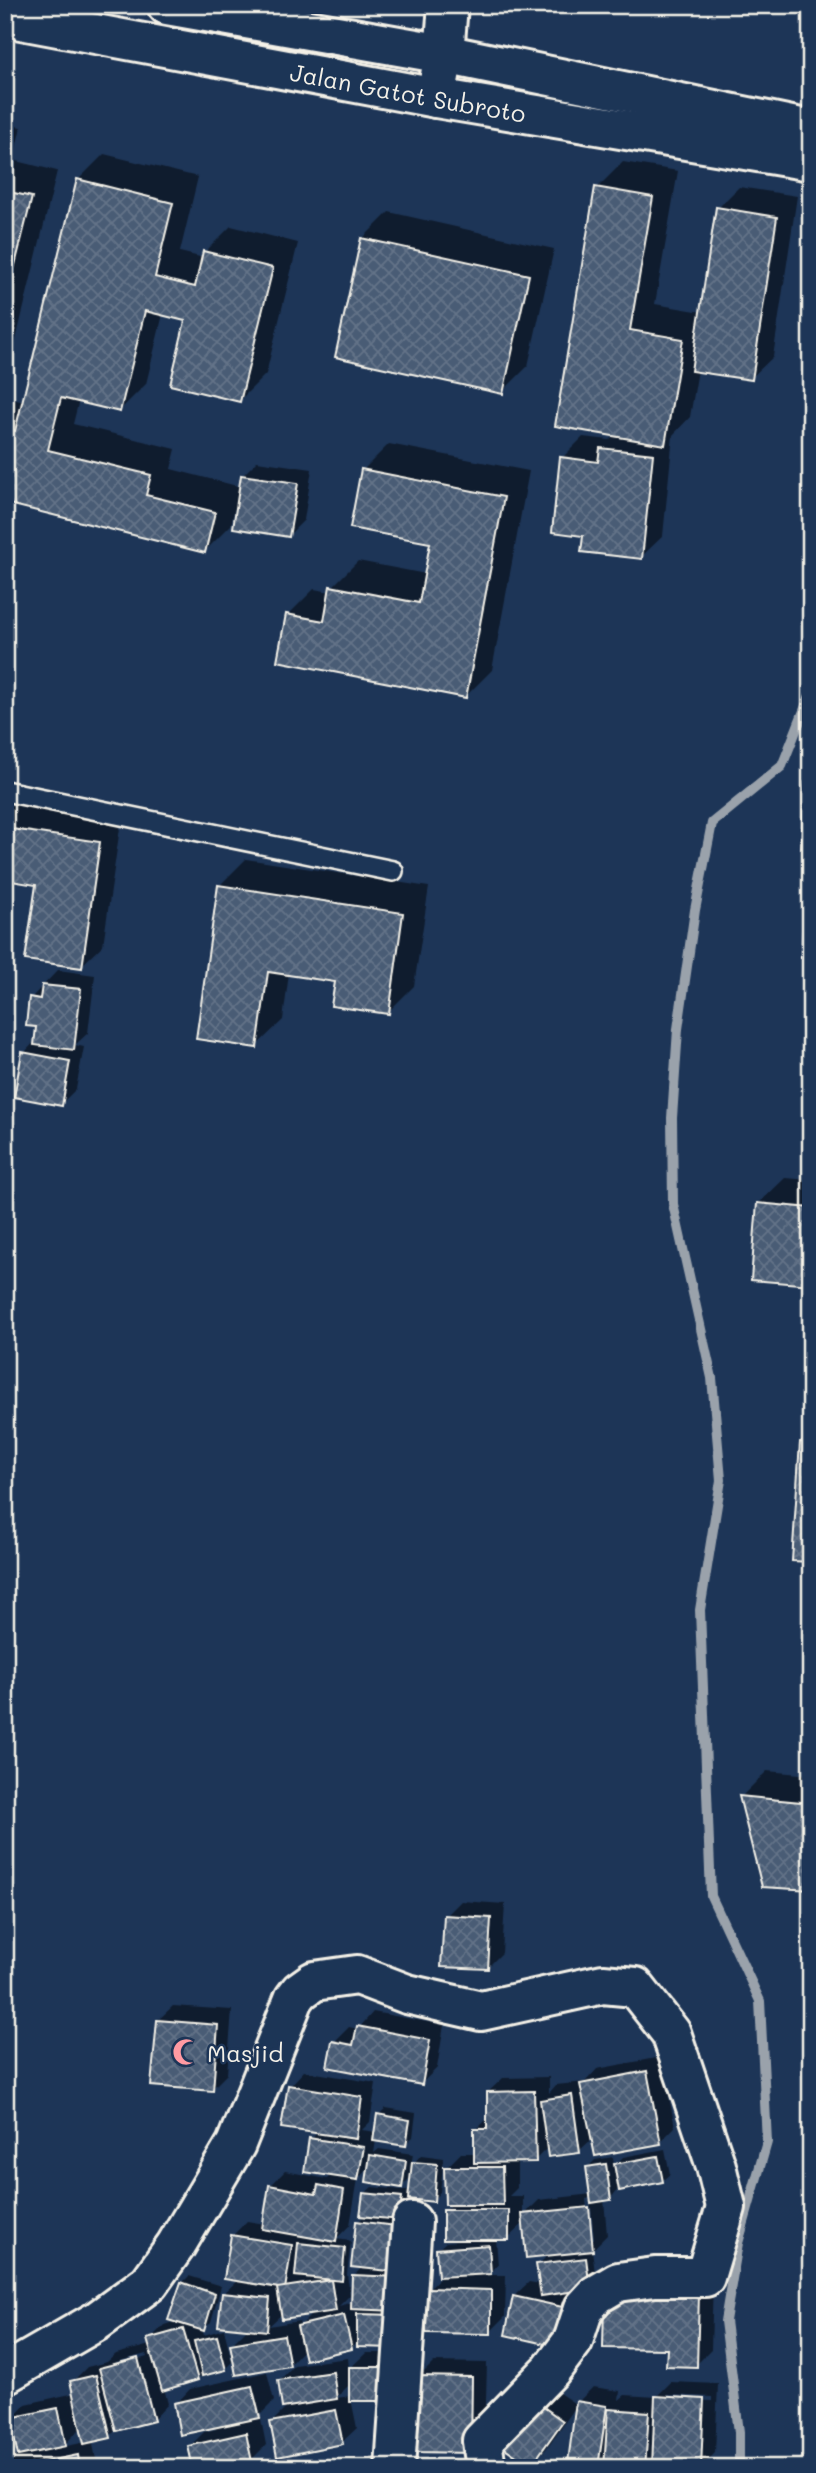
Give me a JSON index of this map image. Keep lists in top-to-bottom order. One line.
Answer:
{"streets":{"street":["Jalan Gatot Subroto"]},"places":{"mosque":["Masjid"]}}
